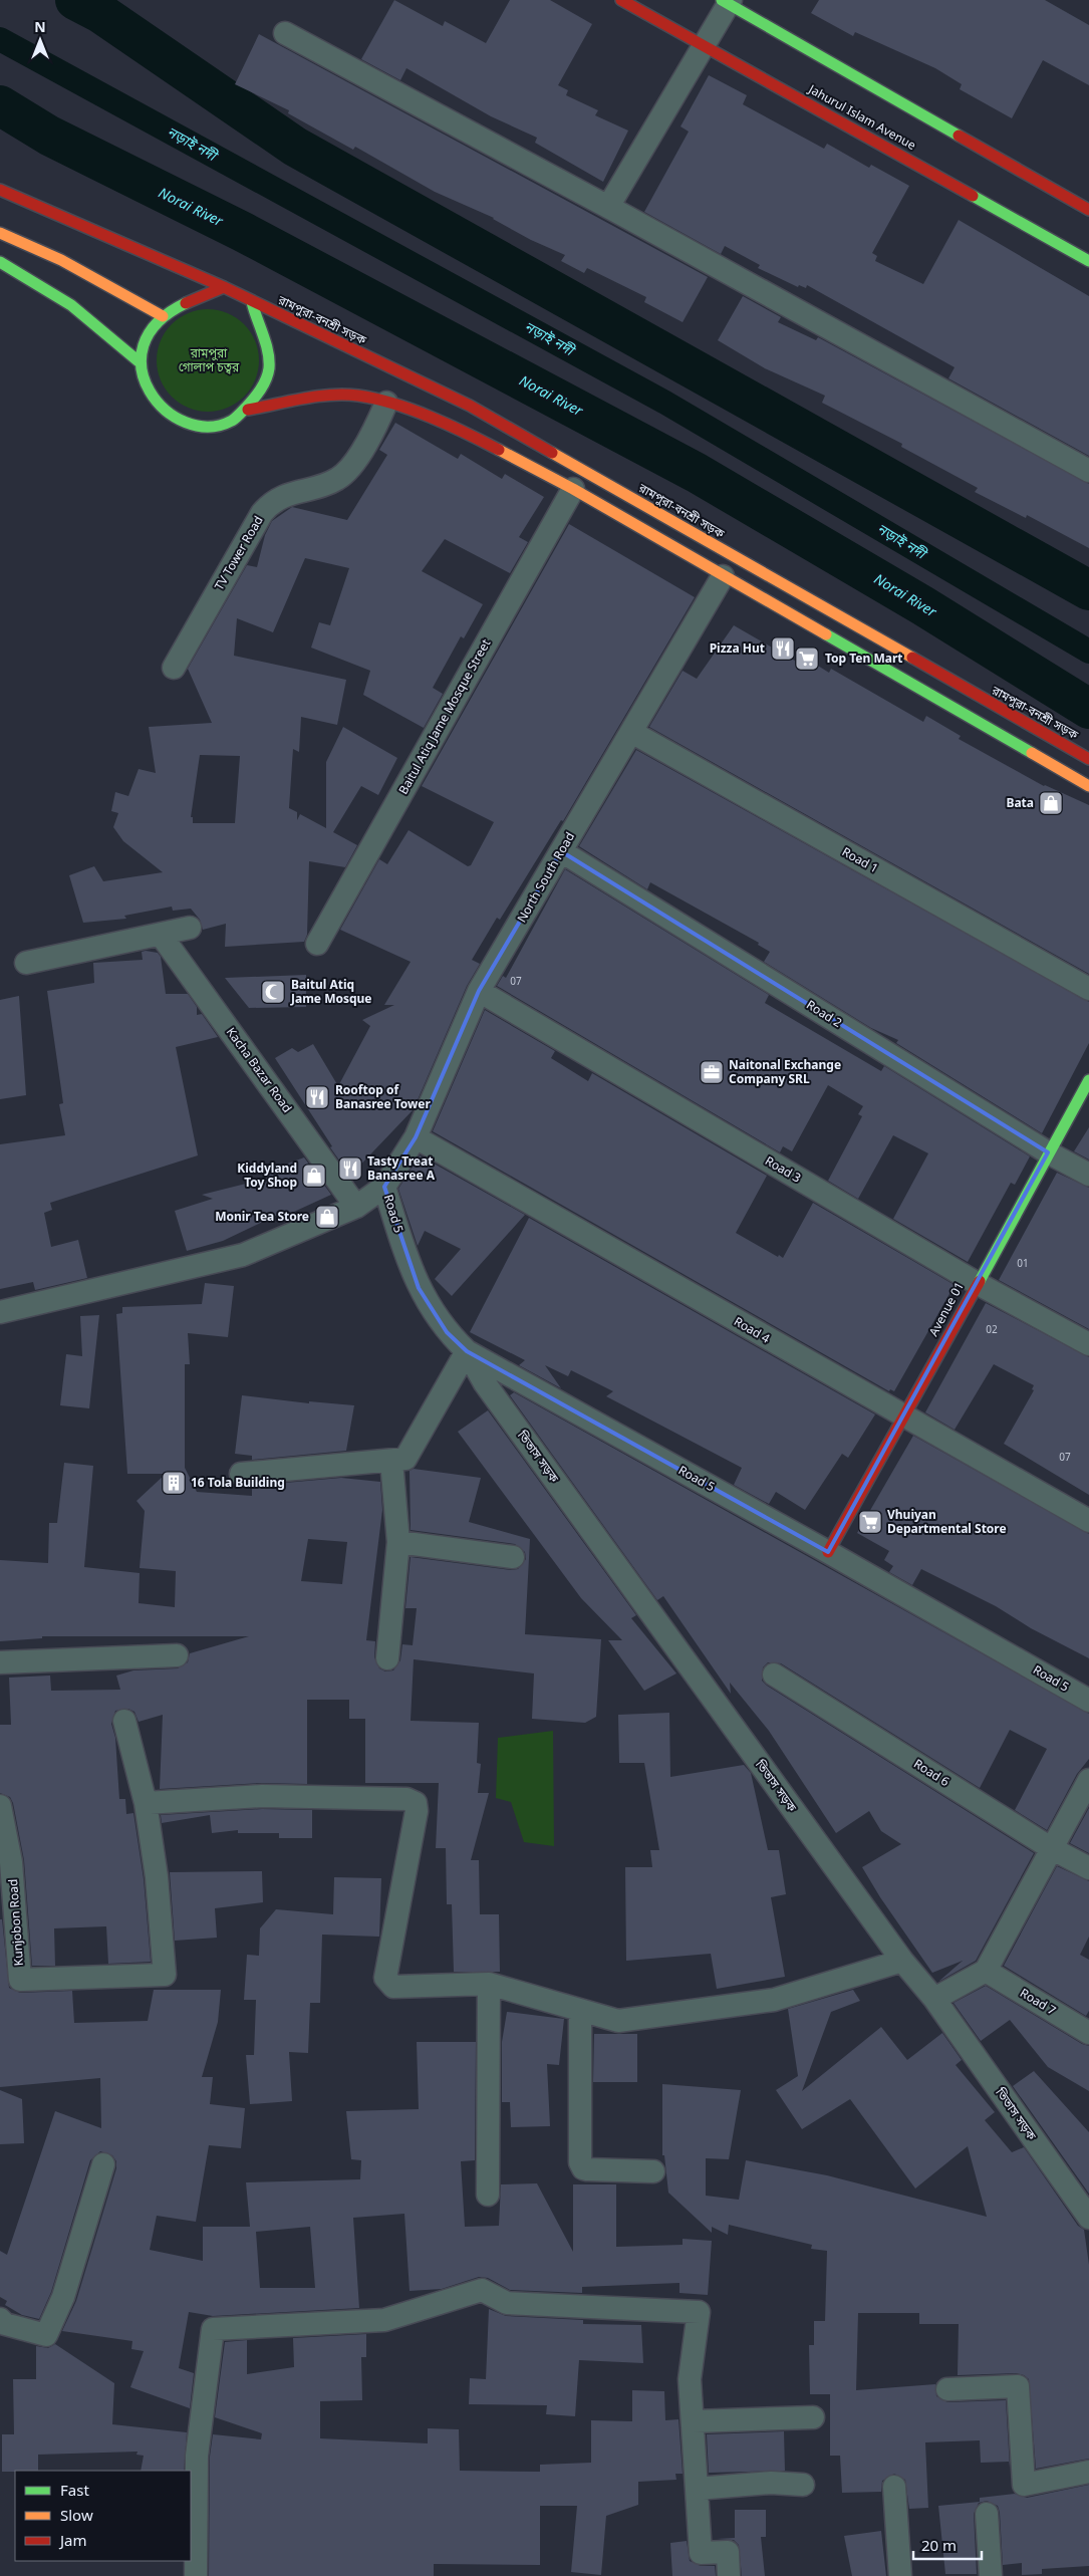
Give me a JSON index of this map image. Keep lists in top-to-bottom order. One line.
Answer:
{"streets":{"main road":["Jahurul Islam Avenue","রামপুরা-বনশ্রী সড়ক","Avenue 01"],"street":["TV Tower Road","Baitul Atiq Jame Mosque Street","Road 1","North South Road","Road 2","Kacha Bazar Road","Road 3","Road 5","Road 4","তিতাস সড়ক","Road 6","Kunjobon Road","Road 7"]},"crossings":[["Road 1","North South Road"],["North South Road","Road 2"],["North South Road","Road 3"],["North South Road","Road 5"],["North South Road","Road 4"],["Road 2","Avenue 01"],["Road 3","Avenue 01"],["Road 5","Avenue 01"],["Road 5","তিতাস সড়ক"],["Avenue 01","Road 4"]],"water":["নড়াই নদী","Norai River"],"parks":["রামপুরা গোলাপ চত্বর"],"places":{"restaurant":["Pizza Hut","Rooftop of Banasree Tower","Tasty Treat Banasree A"],"supermarket":["Top Ten Mart","Vhuiyan Departmental Store"],"shop":["Bata","Kiddyland Toy Shop","Monir Tea Store"],"mosque":["Baitul Atiq Jame Mosque"],"office":["Naitonal Exchange Company SRL"],"building":["16 Tola Building"]},"house_numbers":["07","01","02","07"],"legend":["Fast","Slow","Jam"],"scale_bar":"20 m","north":"top"}
